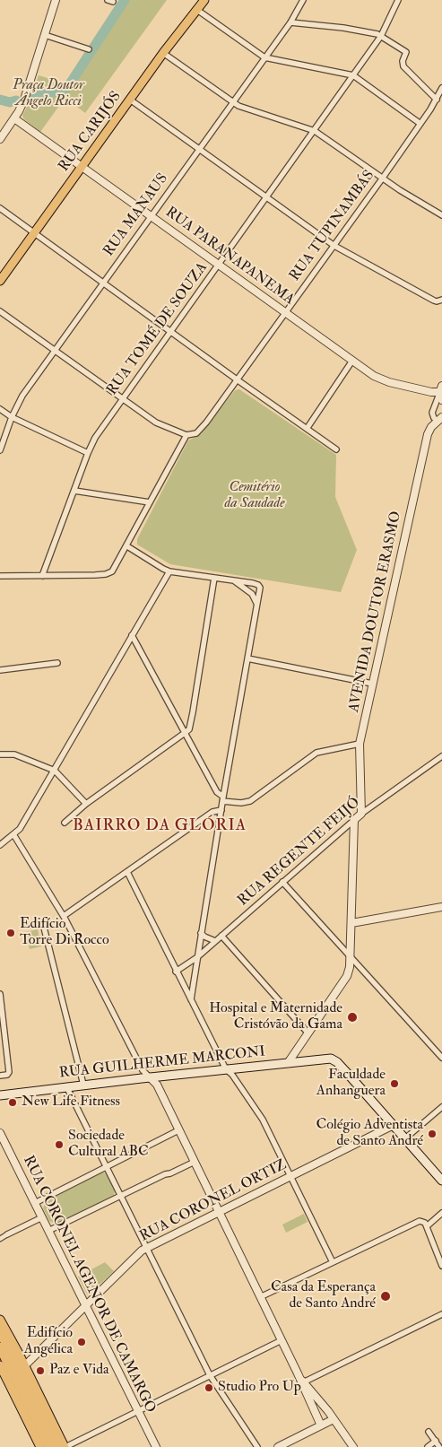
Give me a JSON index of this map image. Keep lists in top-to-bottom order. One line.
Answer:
{"streets":{"main road":["RUA CARIJÓS","RUA GUILHERME MARCONI"],"street":["RUA MANAUS","RUA TUPINAMBÁS","RUA PARANAPANEMA","RUA TOMÉ DE SOUZA","AVENIDA DOUTOR ERASMO","RUA REGENTE FEIJÓ","RUA CORONEL ORTIZ","RUA CORONEL AGENOR DE CAMARGO"]},"crossings":[["RUA CARIJÓS","RUA PARANAPANEMA"],["RUA MANAUS","RUA PARANAPANEMA"],["RUA TUPINAMBÁS","RUA PARANAPANEMA"],["RUA PARANAPANEMA","RUA TOMÉ DE SOUZA"],["RUA PARANAPANEMA","AVENIDA DOUTOR ERASMO"],["AVENIDA DOUTOR ERASMO","RUA REGENTE FEIJÓ"],["RUA GUILHERME MARCONI","RUA CORONEL ORTIZ"],["RUA CORONEL ORTIZ","RUA CORONEL AGENOR DE CAMARGO"]],"districts":["BAIRRO DA GLÓRIA"],"parks":["Praça Doutor Ângelo Ricci","Cemitério da Saudade"],"places":["Edifício Torre Di Rocco","Hospital e Maternidade Cristóvão da Gama","Faculdade Anhanguera","New Life Fitness","Colégio Adventista de Santo André","Sociedade Cultural ABC","Casa da Esperança de Santo André","Edifício Angélica","Paz e Vida","Studio Pro Up"]}
